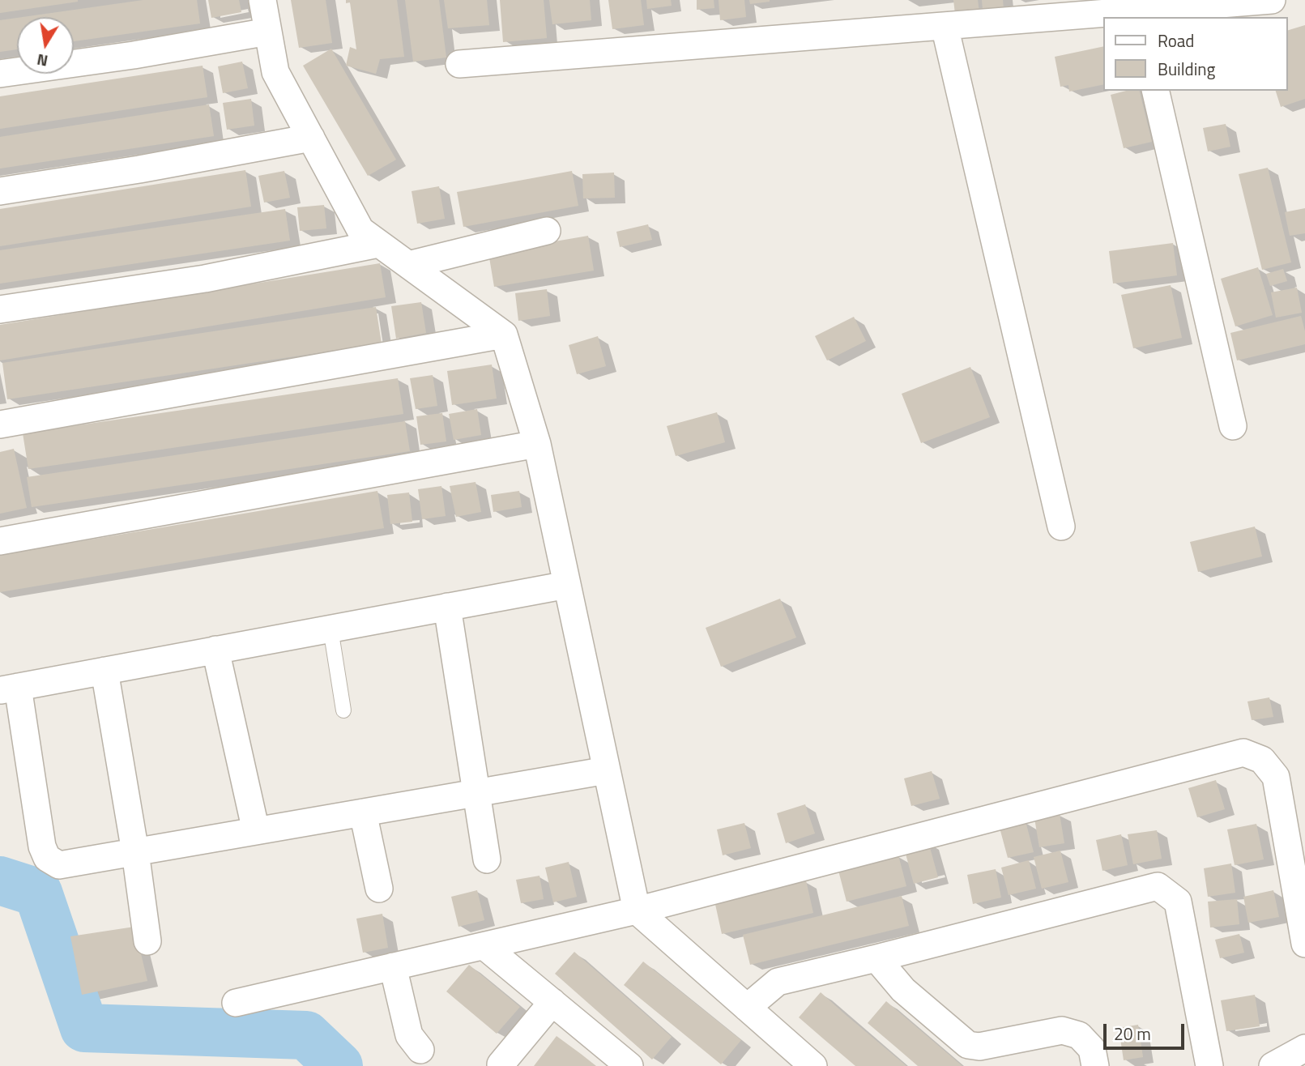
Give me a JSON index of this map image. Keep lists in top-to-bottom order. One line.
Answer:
{"legend":["Road","Building"],"scale_bar":"20 m","north":"bottom"}
